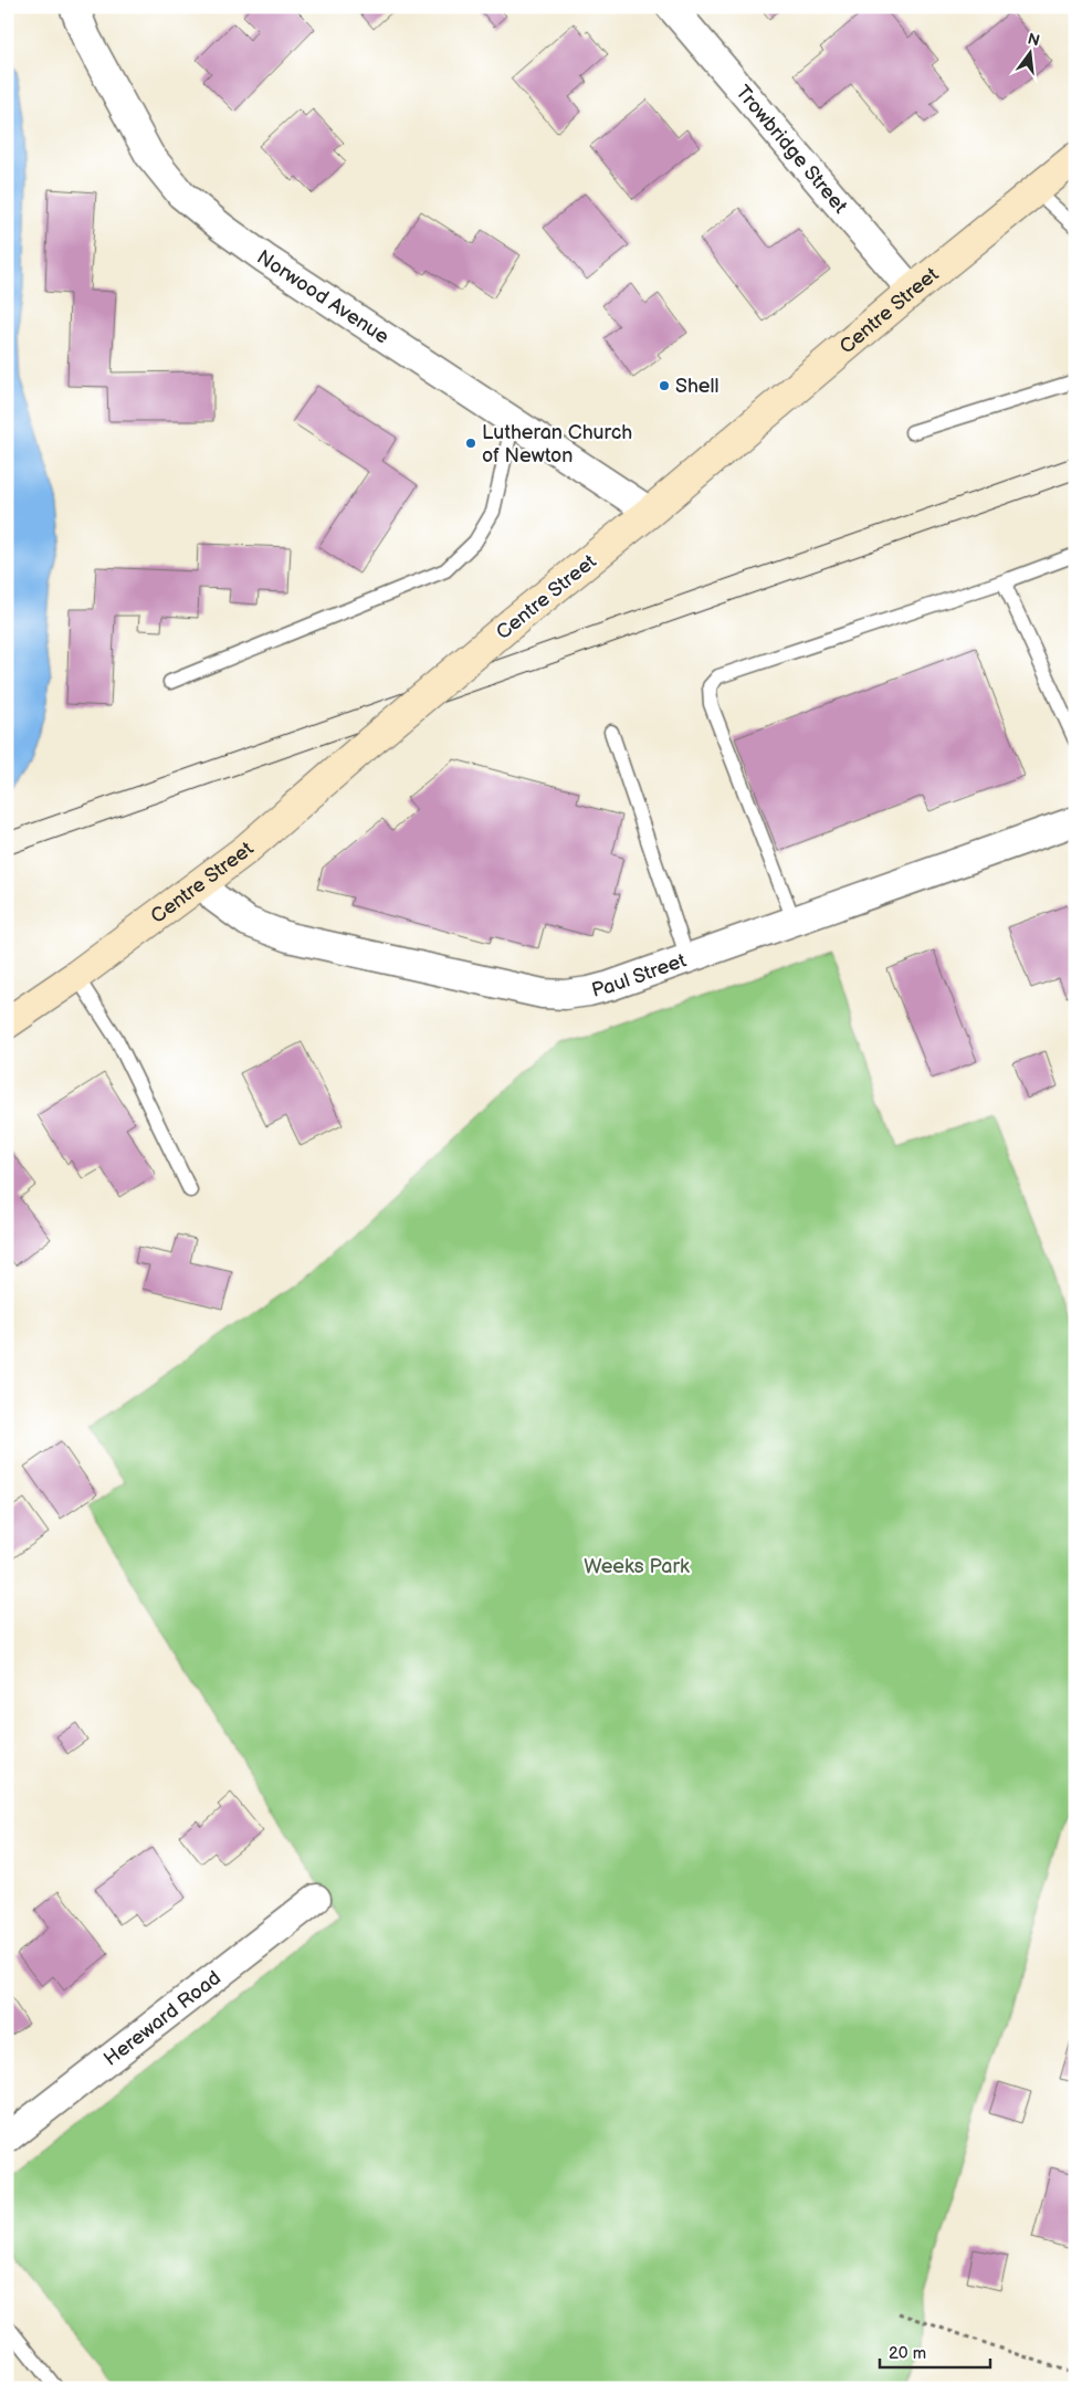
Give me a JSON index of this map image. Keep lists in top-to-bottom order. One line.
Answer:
{"streets":{"main road":["Centre Street"],"street":["Trowbridge Street","Norwood Avenue","Paul Street","Hereward Road"]},"crossings":[["Trowbridge Street","Centre Street"],["Norwood Avenue","Centre Street"],["Centre Street","Paul Street"]],"parks":["Weeks Park"],"places":["Shell","Lutheran Church of Newton"],"scale_bar":"20 m","north":"top"}
